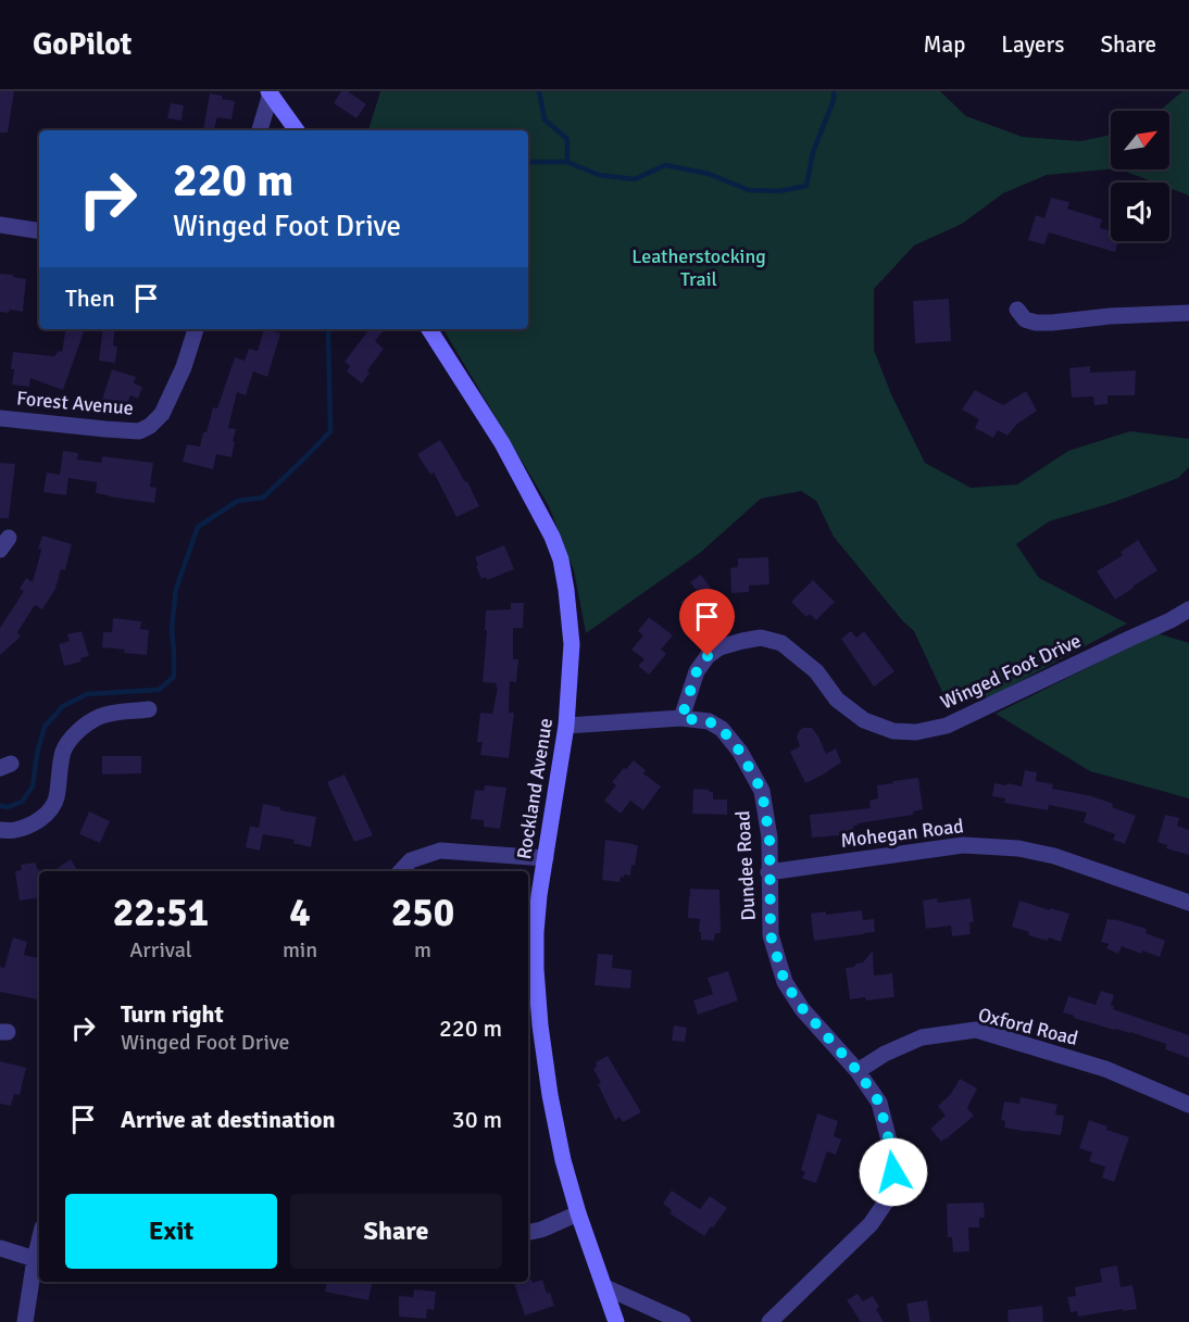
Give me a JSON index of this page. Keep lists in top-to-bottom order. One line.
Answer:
{"streets":{"street":["Forest Avenue","Winged Foot Drive","Rockland Avenue","Mohegan Road","Dundee Road","Oxford Road"]},"crossings":[["Winged Foot Drive","Dundee Road"],["Mohegan Road","Dundee Road"],["Dundee Road","Oxford Road"]],"parks":["Leatherstocking Trail"],"north":"top right","page":{"header":"GoPilot","nav":["Map","Layers","Share"],"turn":["220 m","Winged Foot Drive"],"then":"Then","eta":["22:51","Arrival","4","min","250","m"],"list":[{"name":"Turn right","note":"Winged Foot Drive","value":"220 m"},{"name":"Arrive at destination","value":"30 m"}],"buttons":["Exit","Share"]}}
